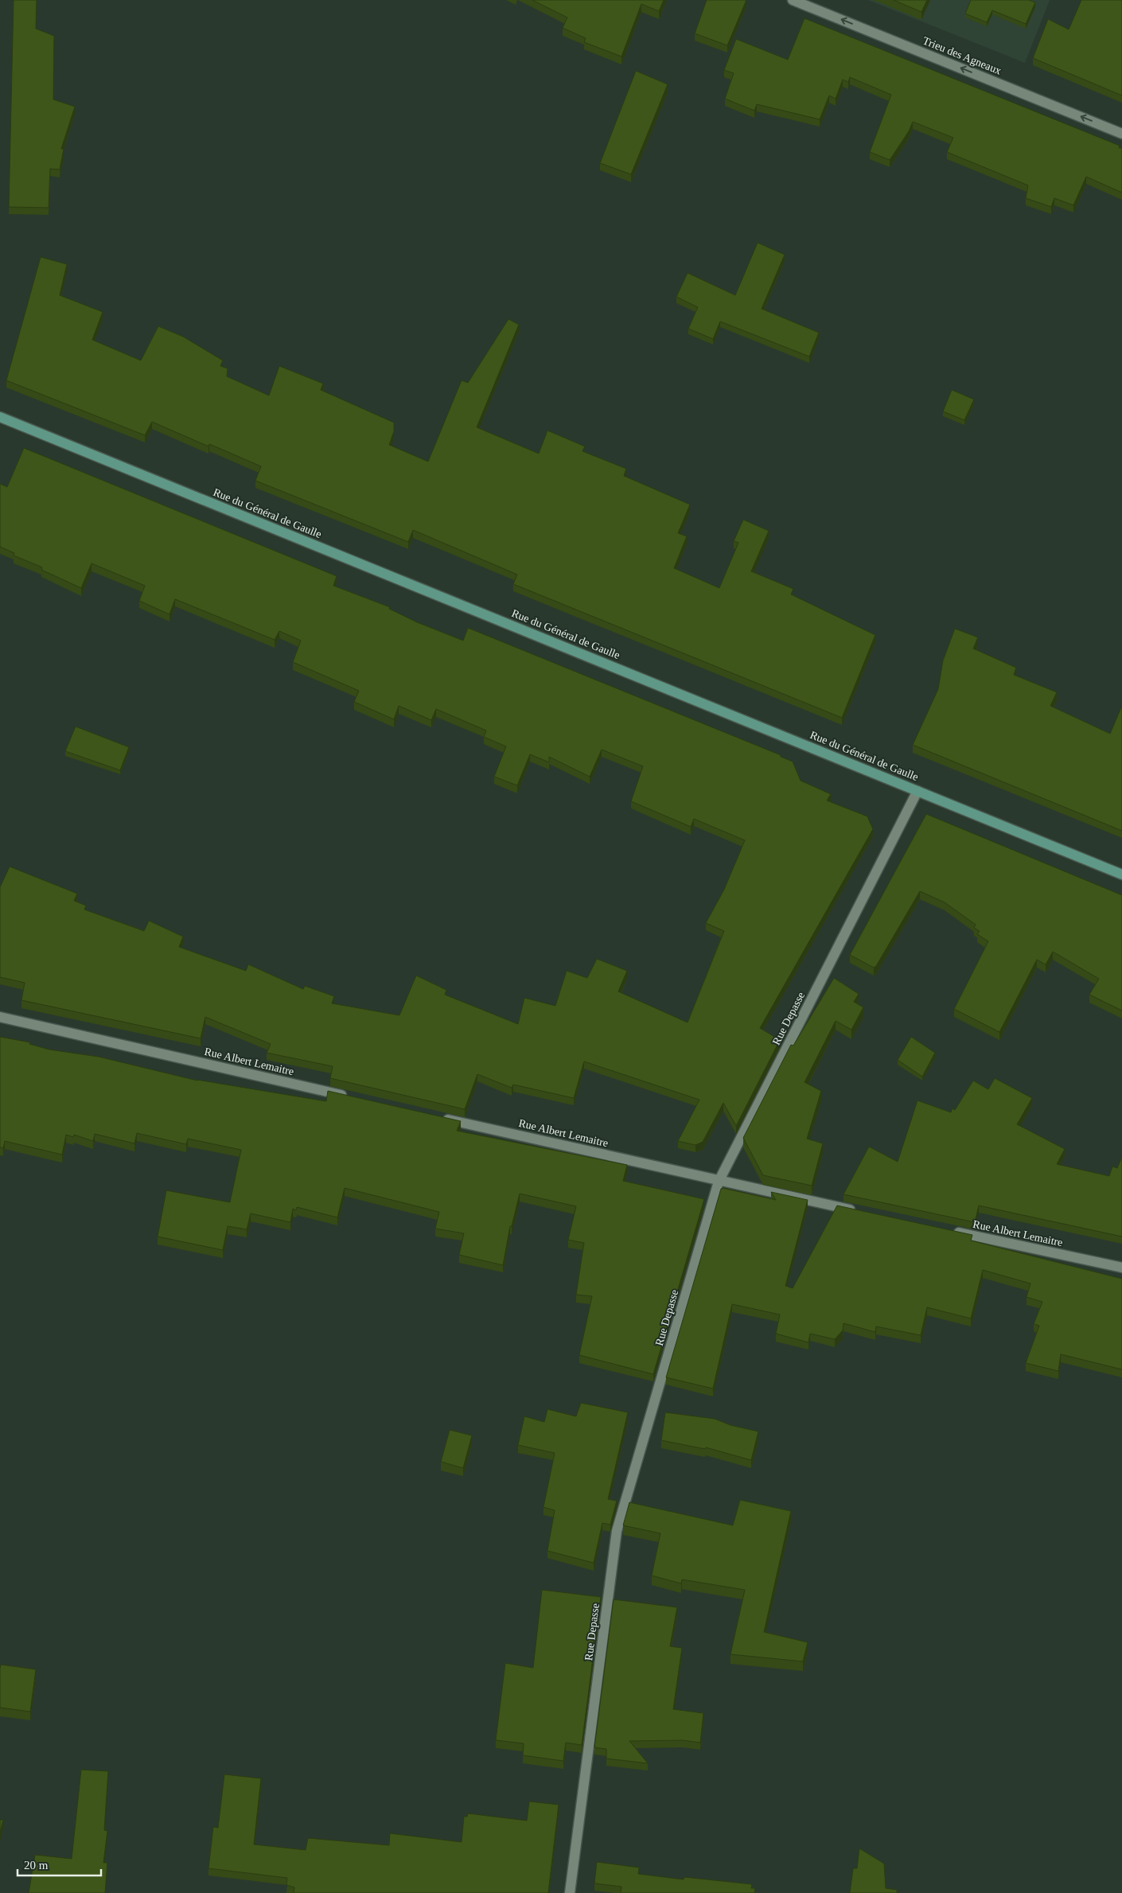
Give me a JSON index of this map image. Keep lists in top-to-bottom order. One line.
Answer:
{"streets":{"main road":["Rue du Général de Gaulle"],"street":["Trieu des Agneaux","Rue Depasse","Rue Albert Lemaitre"]},"crossings":[["Rue du Général de Gaulle","Rue Depasse"],["Rue Depasse","Rue Albert Lemaitre"]],"one_way":["Trieu des Agneaux"],"scale_bar":"20 m"}
